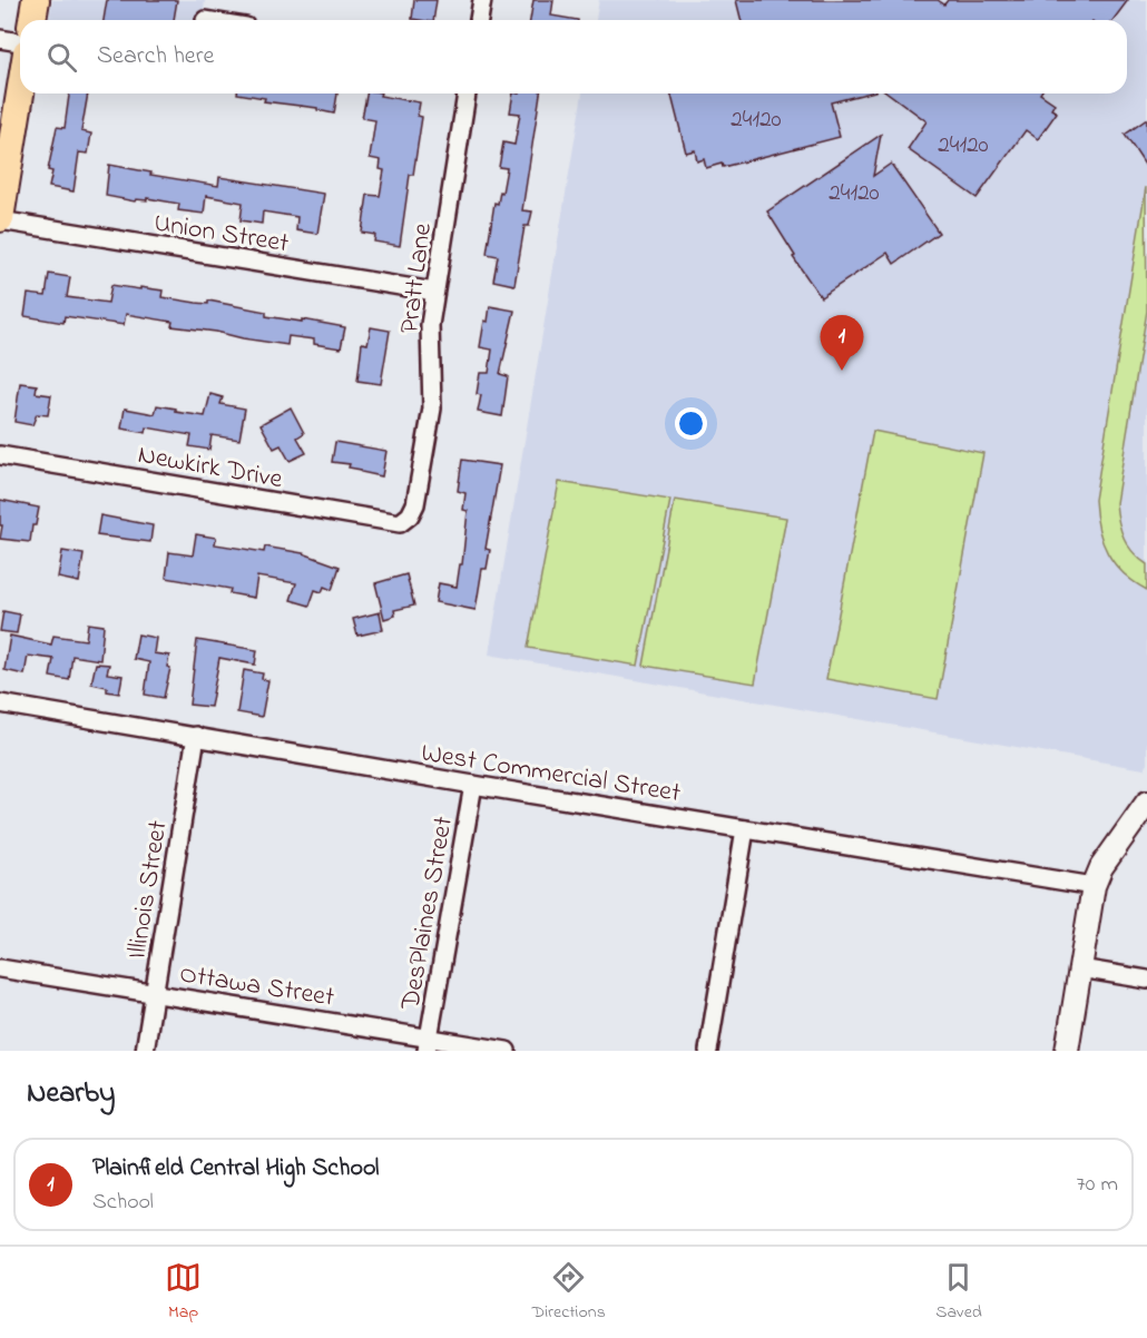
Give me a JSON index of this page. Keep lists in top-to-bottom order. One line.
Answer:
{"streets":{"street":["Union Street","Pratt Lane","Newkirk Drive","West Commercial Street","Illinois Street","DesPlaines Street","Ottawa Street"]},"crossings":[["Union Street","Pratt Lane"],["Pratt Lane","Newkirk Drive"],["West Commercial Street","Illinois Street"],["West Commercial Street","DesPlaines Street"],["Illinois Street","Ottawa Street"],["DesPlaines Street","Ottawa Street"]],"house_numbers":["24120","24120","24120"],"page":{"search":"Search here","pins":"1","heading":"Nearby","list":[{"mark":"1","name":"Plainfield Central High School","note":"School","value":"70 m"}],"nav":["Map","Directions","Saved"]}}
